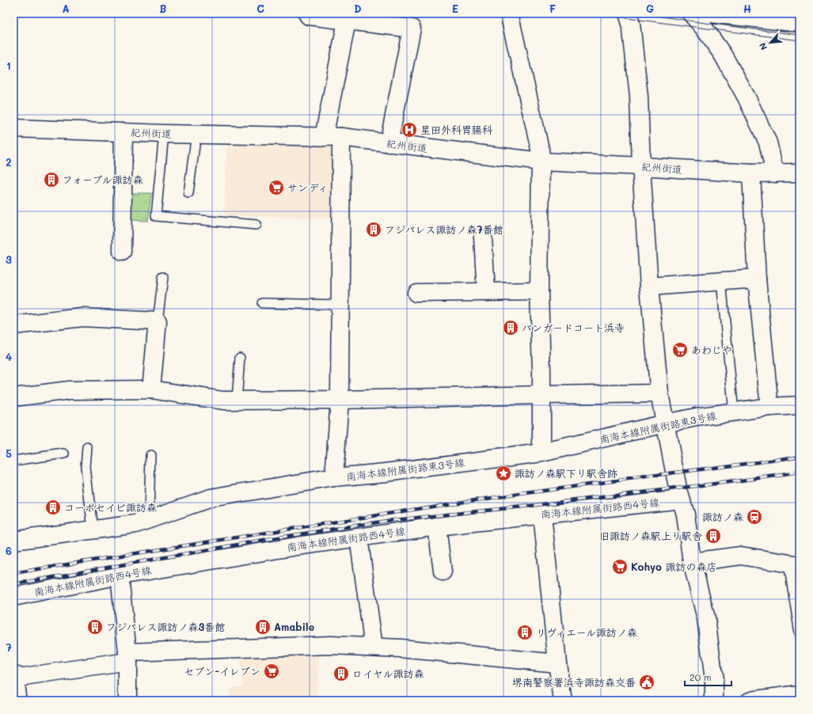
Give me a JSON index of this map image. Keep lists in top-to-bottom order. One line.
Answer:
{"streets":{"street":["紀州街道","南海本線附属街路東3号線","南海本線附属街路西4号線"]},"places":{"hospital":["星田外科胃腸科"],"building":["フォーブル諏訪森","フジパレス諏訪ノ森7番館","バンガードコート浜寺","コーポセイビ諏訪森","旧諏訪ノ森駅上り駅舎","フジパレス諏訪ノ森3番館","Amabile","リヴィエール諏訪ノ森","ロイヤル諏訪森"],"supermarket":["サンディ","あわじや","Kohyo 諏訪の森店","セブン-イレブン"],"place":["諏訪ノ森駅下り駅舎跡"],"station":["諏訪ノ森"],"public building":["堺南警察署浜寺諏訪森交番"]},"scale_bar":"20 m","north":"bottom left","grid":{"columns":["A","B","C","D","E","F","G","H"],"rows":["1","2","3","4","5","6","7"]}}
